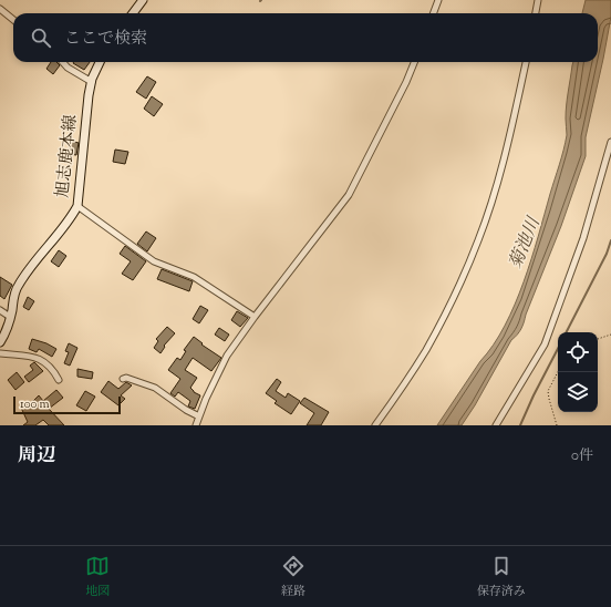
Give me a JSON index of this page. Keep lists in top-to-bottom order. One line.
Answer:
{"streets":{"main road":["旭志鹿本線"]},"water":["菊池川"],"scale_bar":"100 m","page":{"search":"ここで検索","scale":"100 m","heading":["周辺","0件"],"nav":["地図","経路","保存済み"]}}
